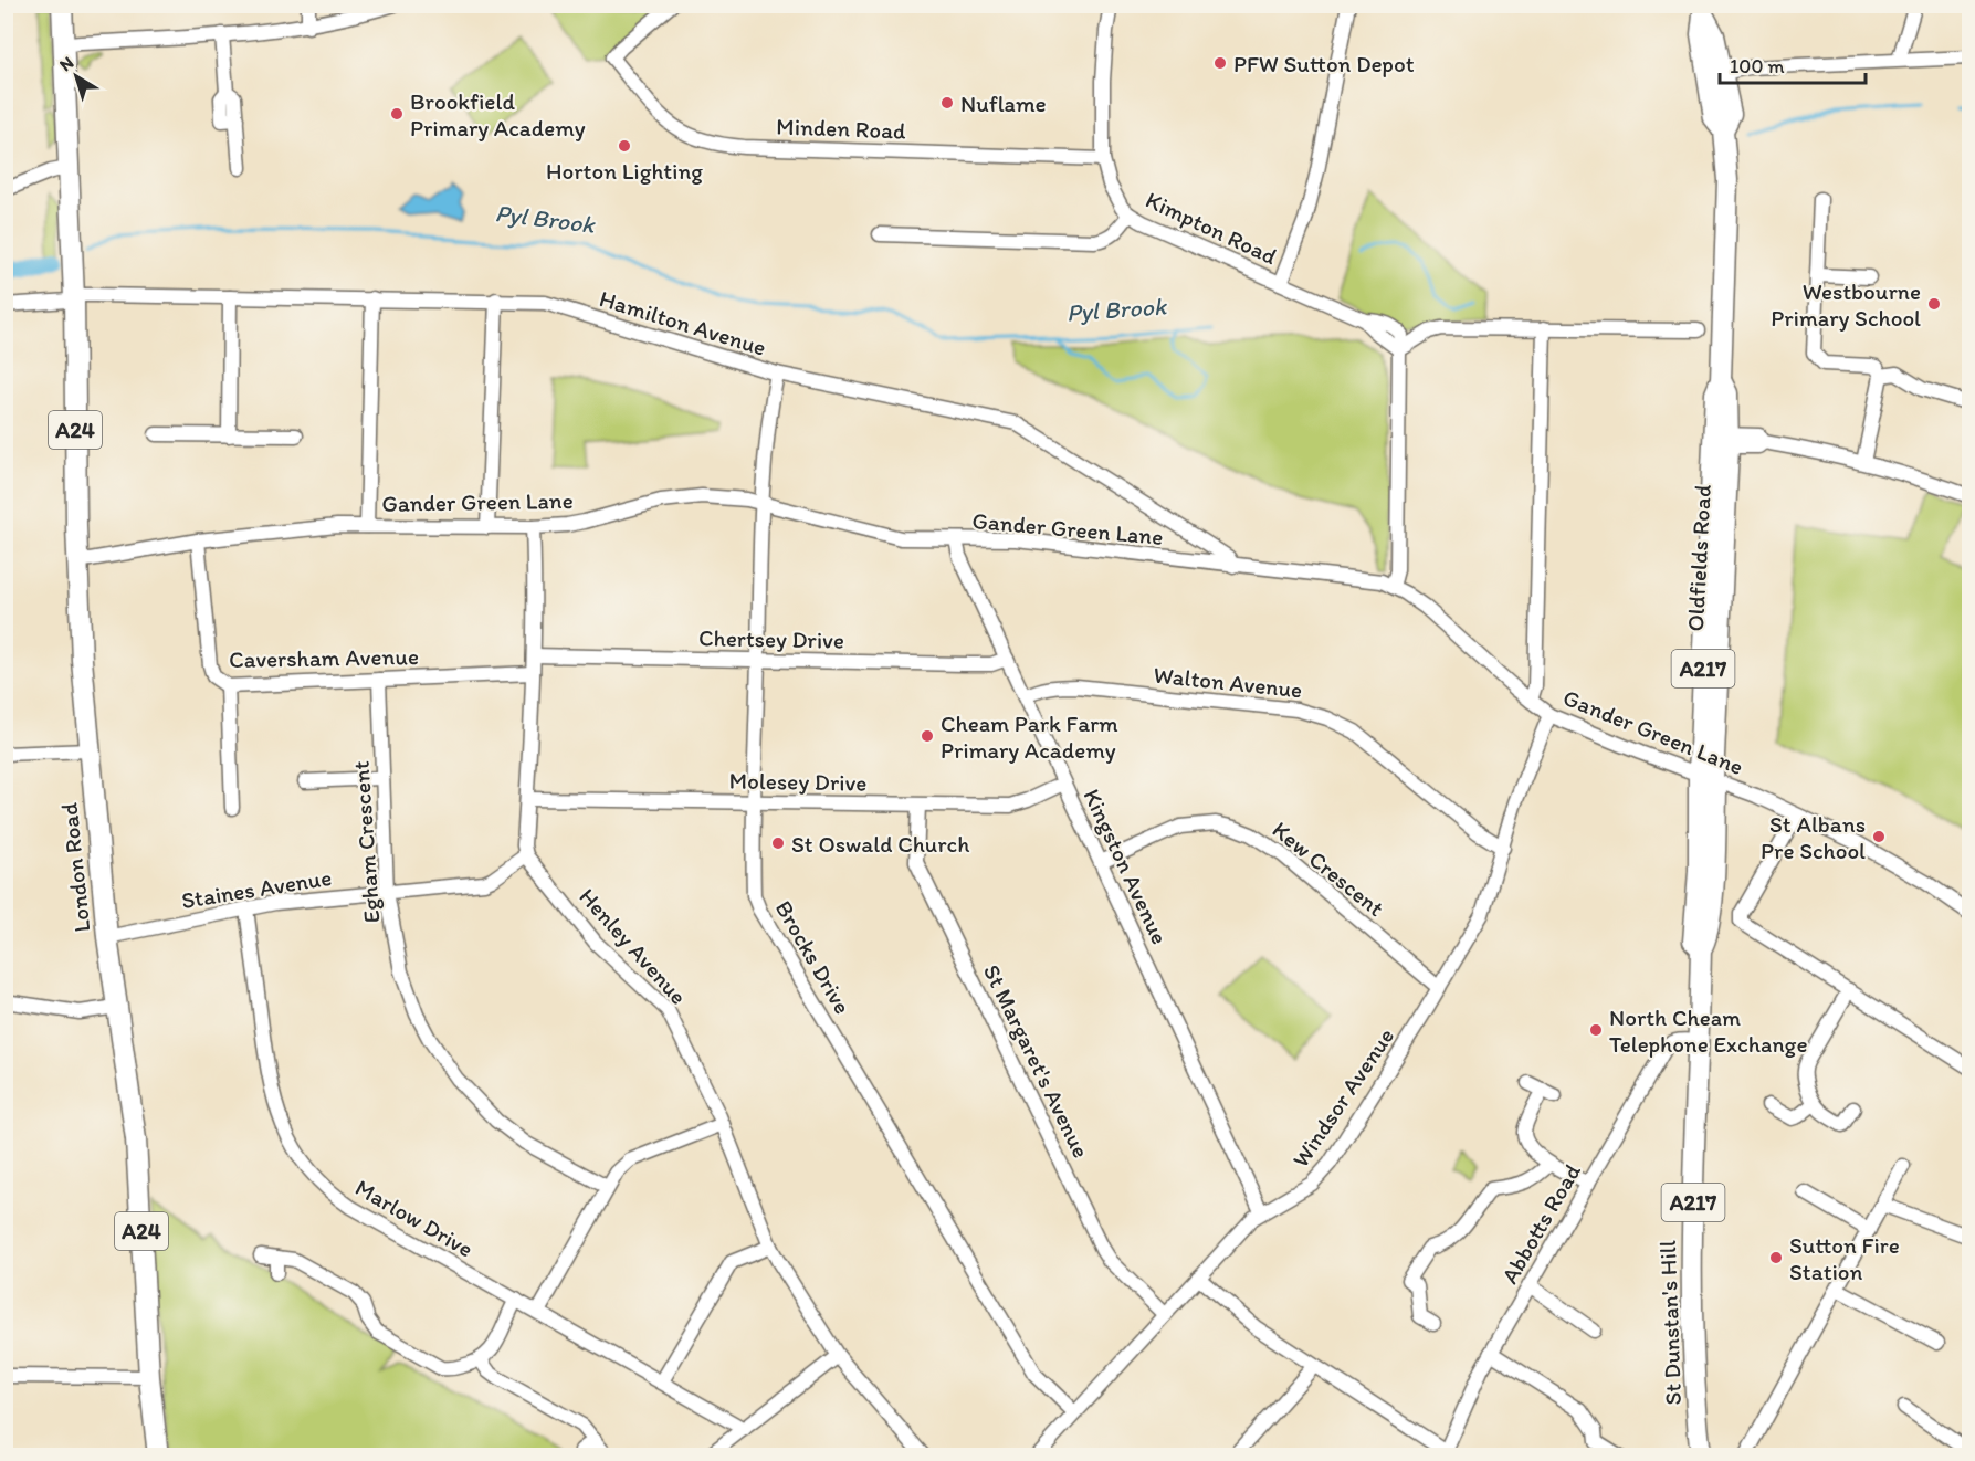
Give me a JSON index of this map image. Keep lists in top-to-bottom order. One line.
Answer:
{"streets":{"highway":["A24","Oldfields Road","A217","London Road","St Dunstan's Hill"],"street":["Minden Road","Kimpton Road","Hamilton Avenue","Gander Green Lane","Chertsey Drive","Caversham Avenue","Walton Avenue","Molesey Drive","Egham Crescent","Kingston Avenue","Kew Crescent","Staines Avenue","Henley Avenue","Brocks Drive","St Margaret's Avenue","Windsor Avenue","Marlow Drive","Abbotts Road"]},"crossings":[["Minden Road","Kimpton Road"],["Hamilton Avenue","Gander Green Lane"],["Hamilton Avenue","London Road"],["Hamilton Avenue","Brocks Drive"],["A24","London Road"],["Gander Green Lane","Oldfields Road"],["Gander Green Lane","Caversham Avenue"],["Gander Green Lane","Kingston Avenue"],["Gander Green Lane","London Road"],["Gander Green Lane","Brocks Drive"],["Gander Green Lane","Windsor Avenue"],["Gander Green Lane","St Dunstan's Hill"],["Oldfields Road","St Dunstan's Hill"],["Chertsey Drive","Kingston Avenue"],["Chertsey Drive","Brocks Drive"],["Caversham Avenue","Egham Crescent"],["Walton Avenue","Kingston Avenue"],["Walton Avenue","Windsor Avenue"],["Molesey Drive","Kingston Avenue"],["Molesey Drive","Brocks Drive"],["Molesey Drive","St Margaret's Avenue"],["Egham Crescent","Staines Avenue"],["Kingston Avenue","Kew Crescent"],["Kingston Avenue","Windsor Avenue"],["London Road","Staines Avenue"],["Kew Crescent","Windsor Avenue"],["Staines Avenue","Henley Avenue"],["Staines Avenue","Marlow Drive"],["Brocks Drive","Windsor Avenue"],["St Margaret's Avenue","Windsor Avenue"],["Abbotts Road","St Dunstan's Hill"]],"water":["Pyl Brook"],"places":["PFW Sutton Depot","Nuflame","Brookfield Primary Academy","Horton Lighting","Westbourne Primary School","Cheam Park Farm Primary Academy","St Albans Pre School","St Oswald Church","North Cheam Telephone Exchange","Sutton Fire Station"],"scale_bar":"100 m","north":"top left"}
